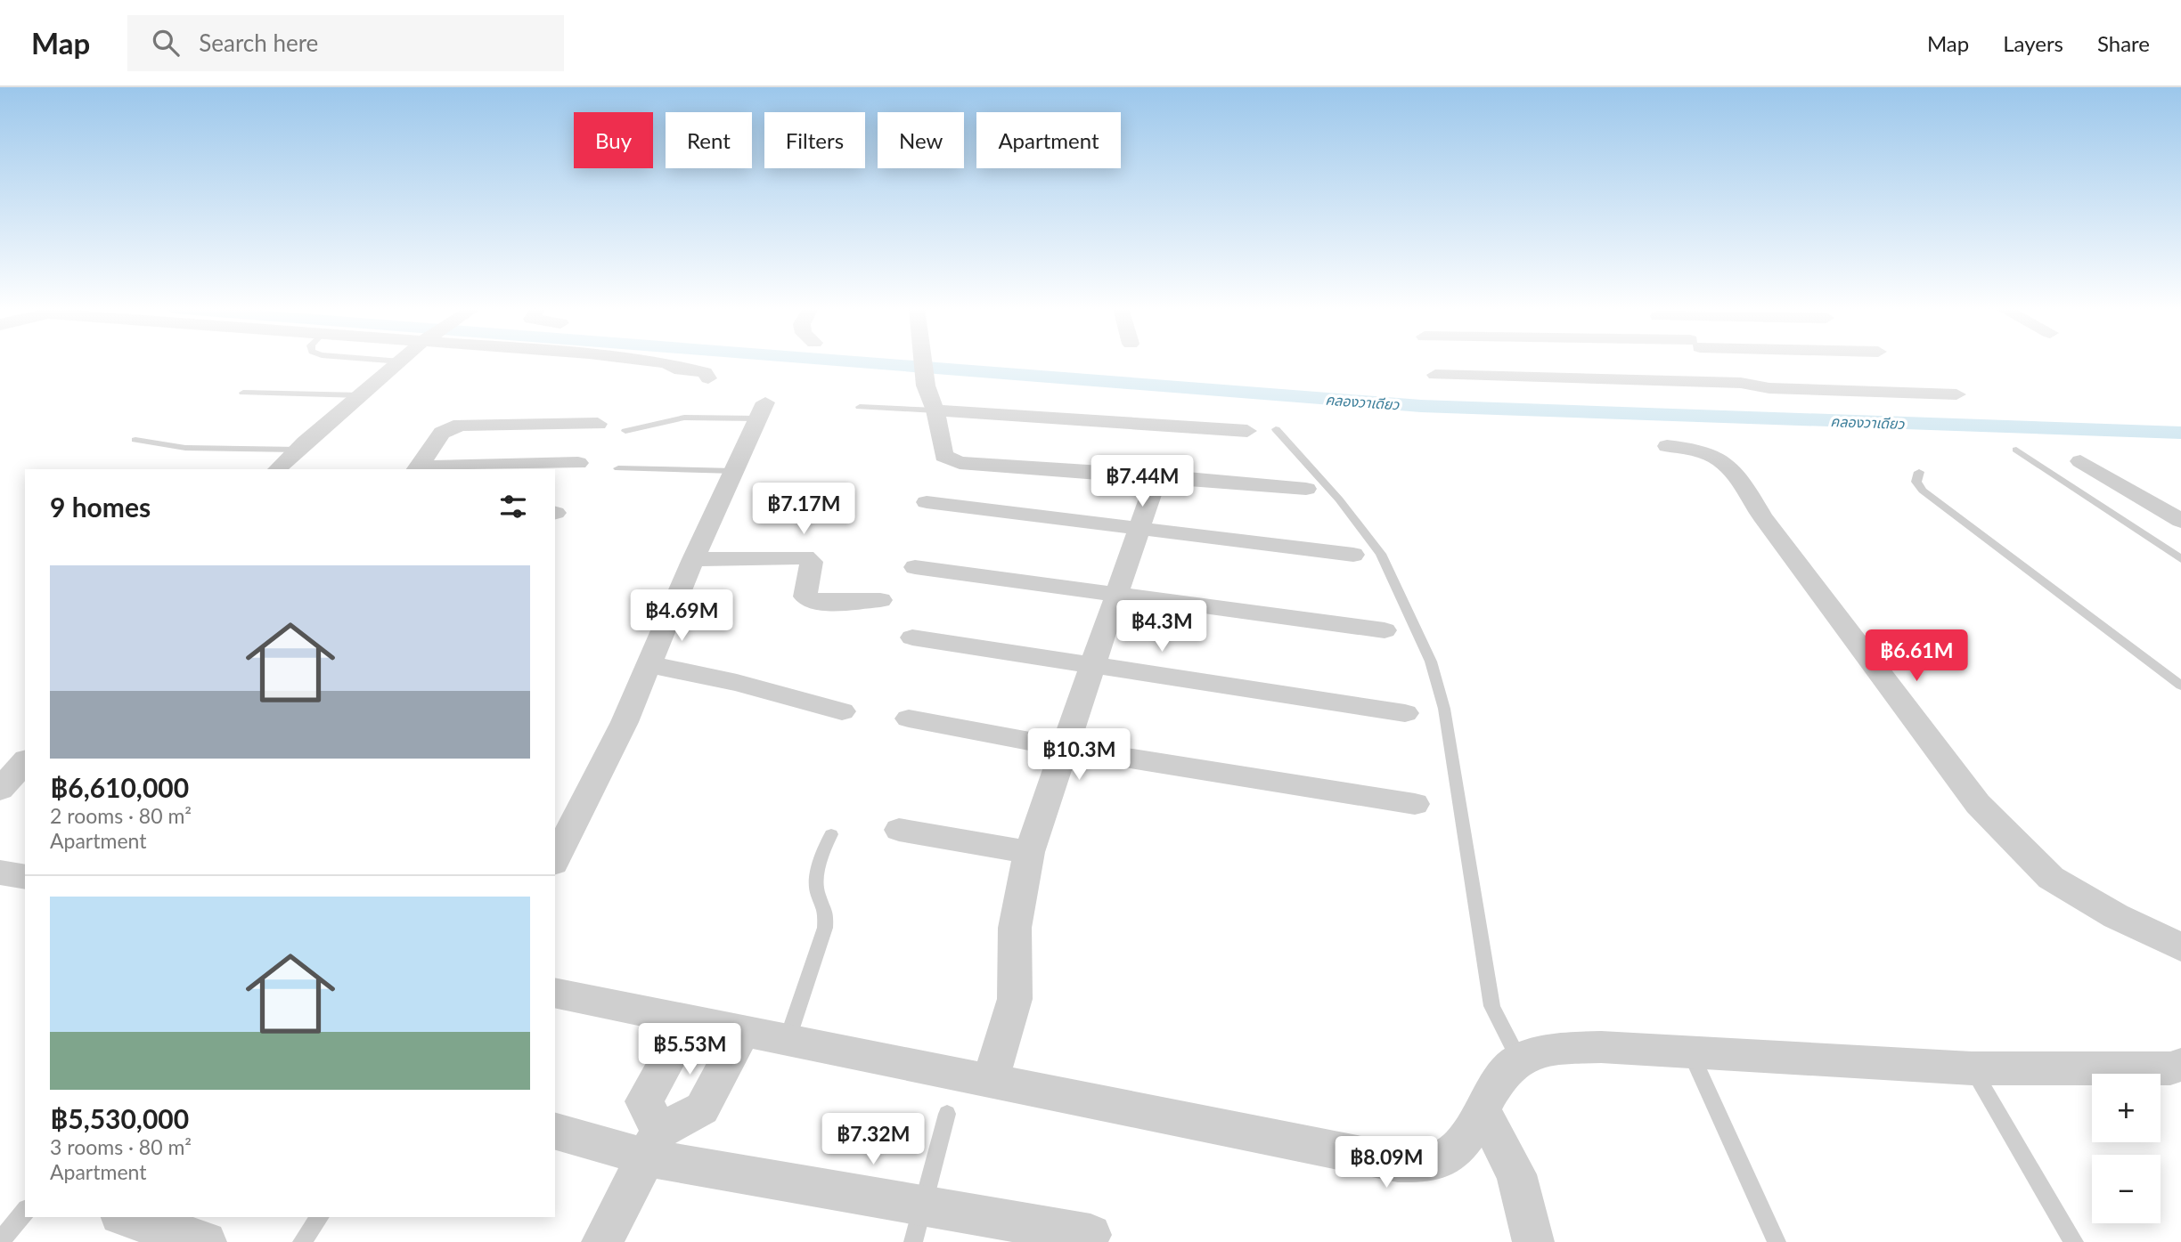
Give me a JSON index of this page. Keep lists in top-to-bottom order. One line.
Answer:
{"water":["คลองวาเดียว"],"page":{"header":"Map","search":"Search here","nav":["Map","Layers","Share"],"chip":["Buy","Rent","Filters","New","Apartment"],"price":["฿7.44M","฿7.17M","฿4.69M","฿4.3M","฿6.61M","฿10.3M","฿5.53M","฿7.32M","฿8.09M"],"heading":"9 homes","list":[{"name":"฿6,610,000","note":"2 rooms · 80 m² · Apartment"},{"name":"฿5,530,000","note":"3 rooms · 80 m² · Apartment"}],"map_buttons":["+","−"]}}
